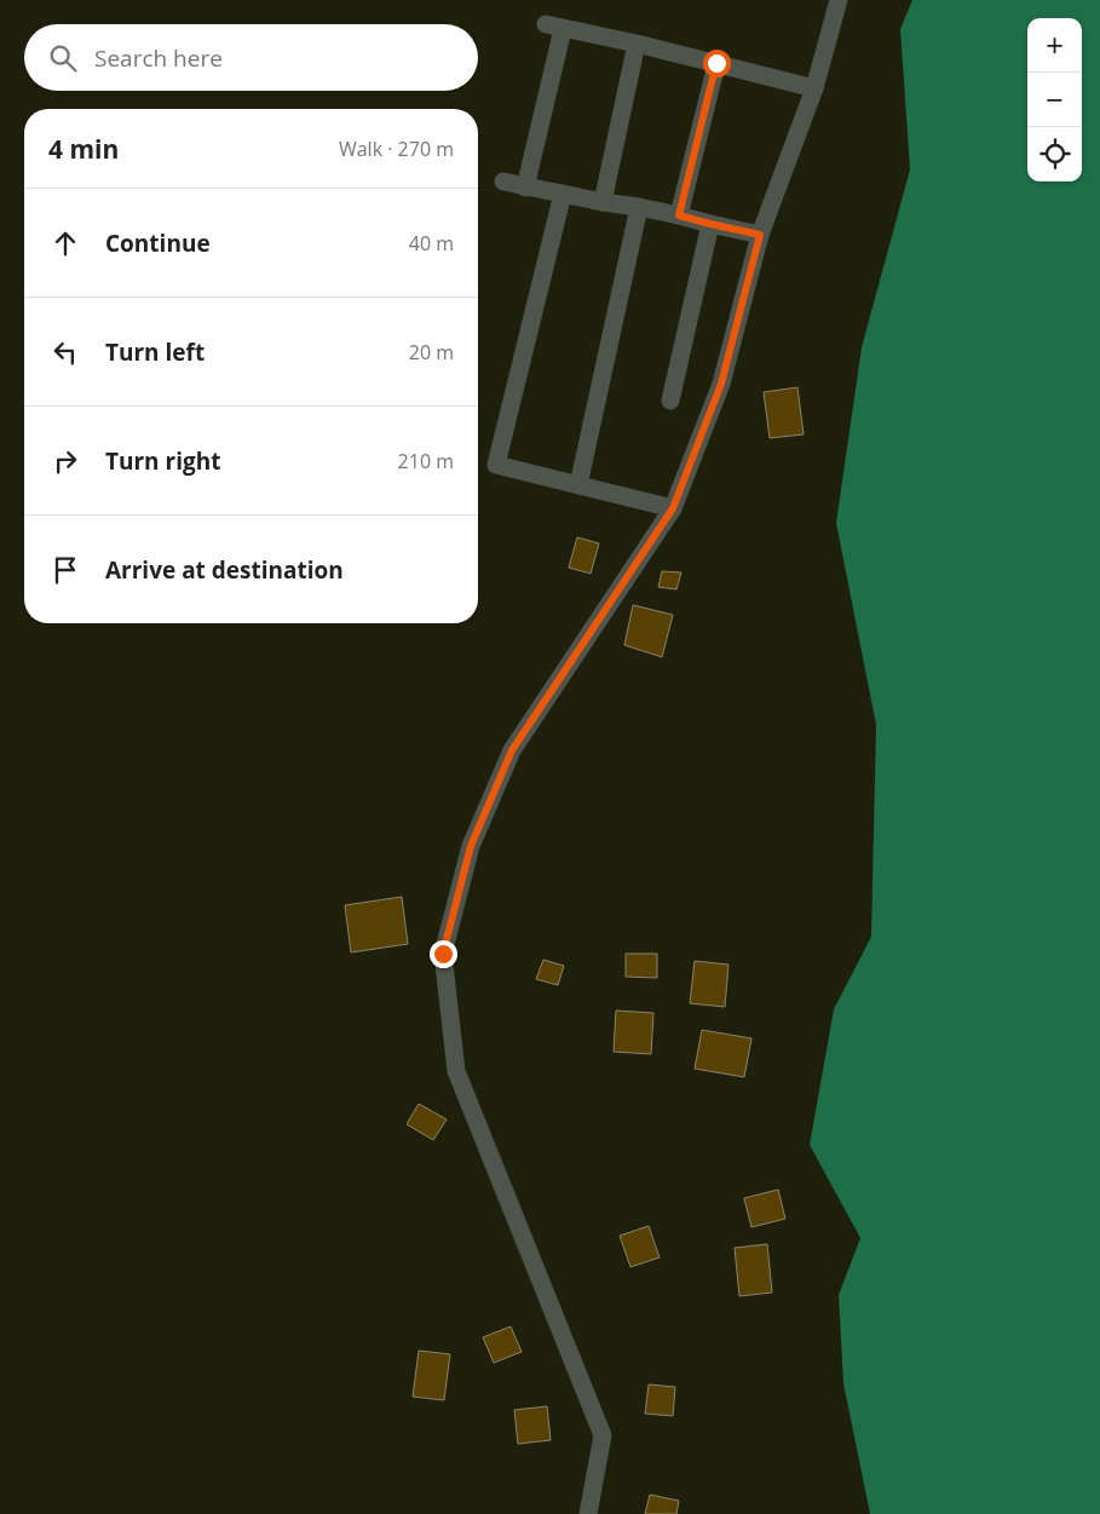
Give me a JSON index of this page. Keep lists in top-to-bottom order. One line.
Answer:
{"page":{"map_buttons":["+","−"],"search":"Search here","heading":["4 min","Walk · 270 m"],"list":[["Continue","40 m"],["Turn left","20 m"],["Turn right","210 m"],"Arrive at destination"]}}
